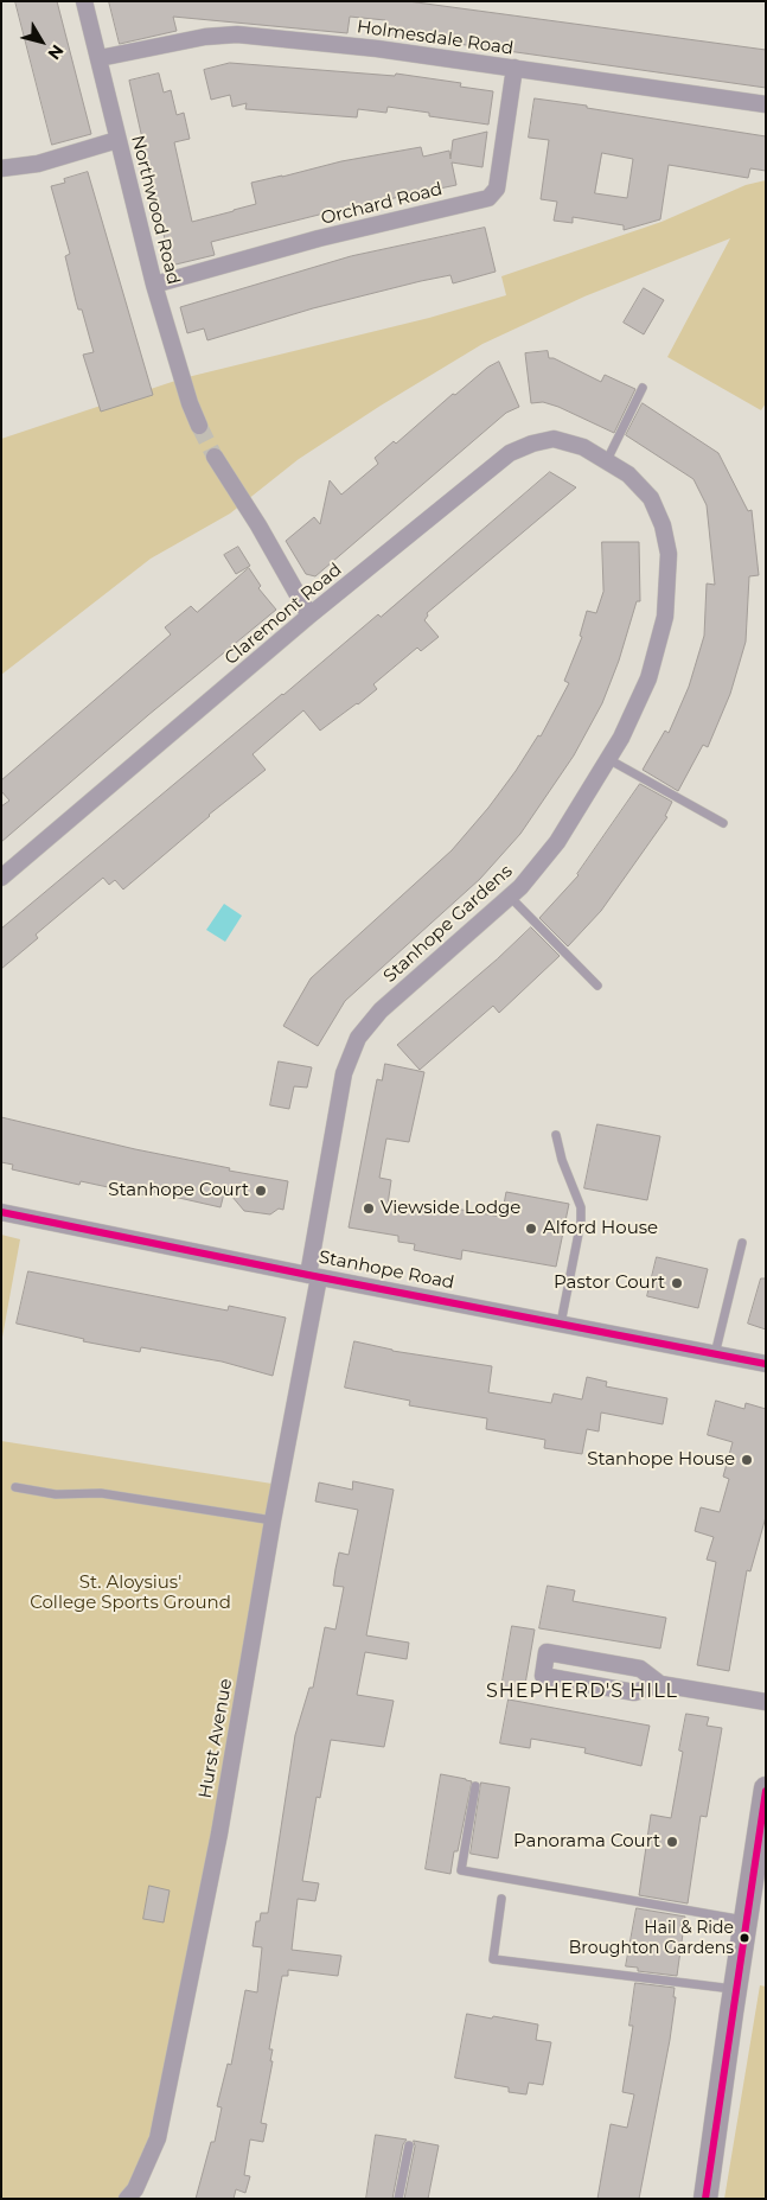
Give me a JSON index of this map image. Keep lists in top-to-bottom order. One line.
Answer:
{"streets":{"street":["Holmesdale Road","Orchard Road","Northwood Road","Claremont Road","Stanhope Gardens","Stanhope Road","Hurst Avenue"]},"crossings":[["Holmesdale Road","Orchard Road"],["Holmesdale Road","Northwood Road"],["Orchard Road","Northwood Road"],["Claremont Road","Stanhope Gardens"],["Stanhope Gardens","Stanhope Road"],["Stanhope Gardens","Hurst Avenue"],["Stanhope Road","Hurst Avenue"]],"districts":["SHEPHERD'S HILL"],"parks":["St. Aloysius' College Sports Ground"],"places":["Stanhope Court","Viewside Lodge","Alford House","Pastor Court","Stanhope House","Panorama Court","Hail & Ride Broughton Gardens"],"north":"bottom right"}
